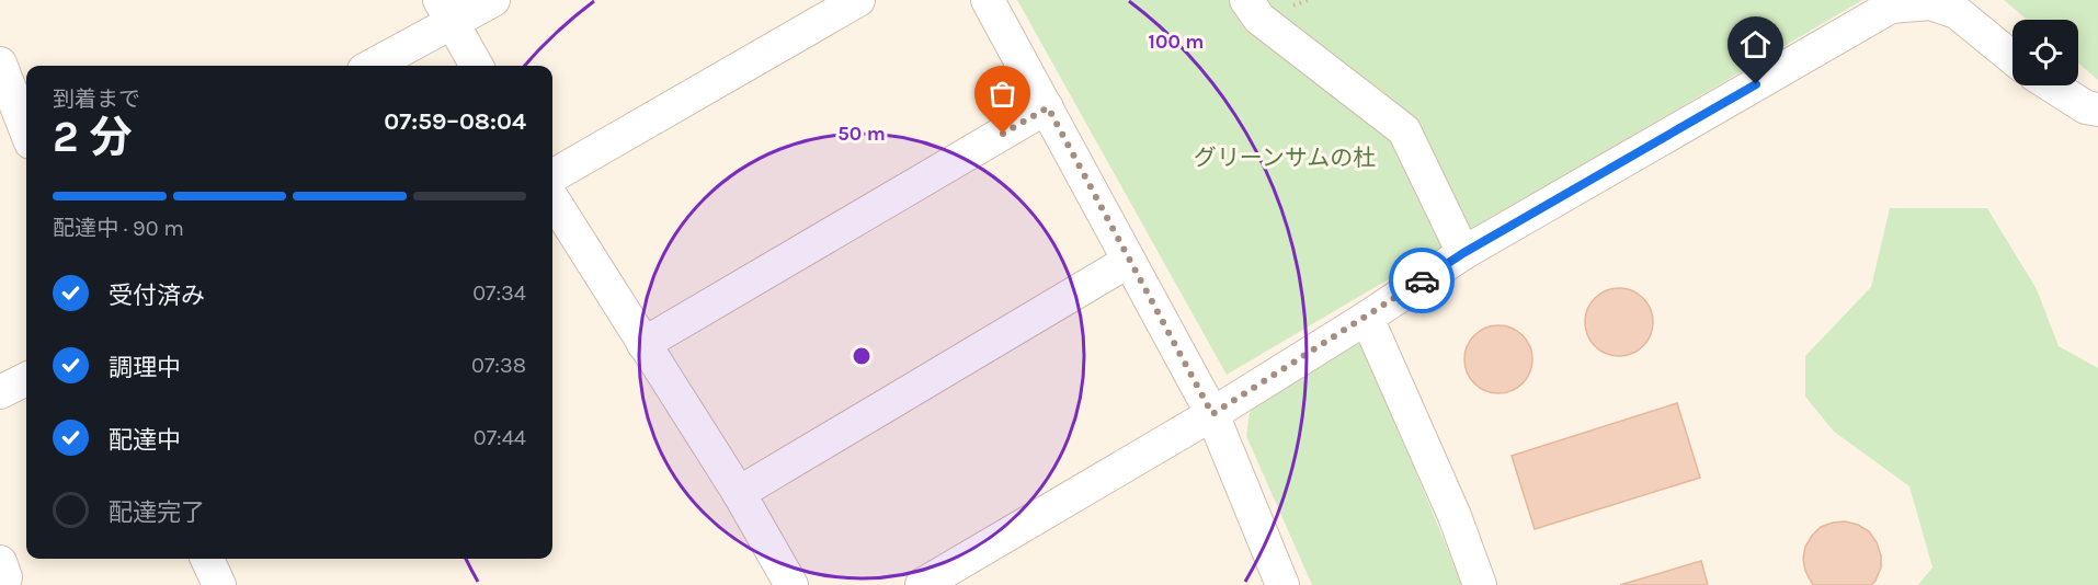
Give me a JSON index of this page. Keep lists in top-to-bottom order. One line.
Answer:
{"parks":["グリーンサムの杜"],"page":{"heading":["2 分","到着まで","07:59–08:04"],"bar":"配達中 · 90 m","list":[["受付済み","07:34"],["調理中","07:38"],["配達中","07:44"],"配達完了"]},"rings":["100 m","50 m"]}
